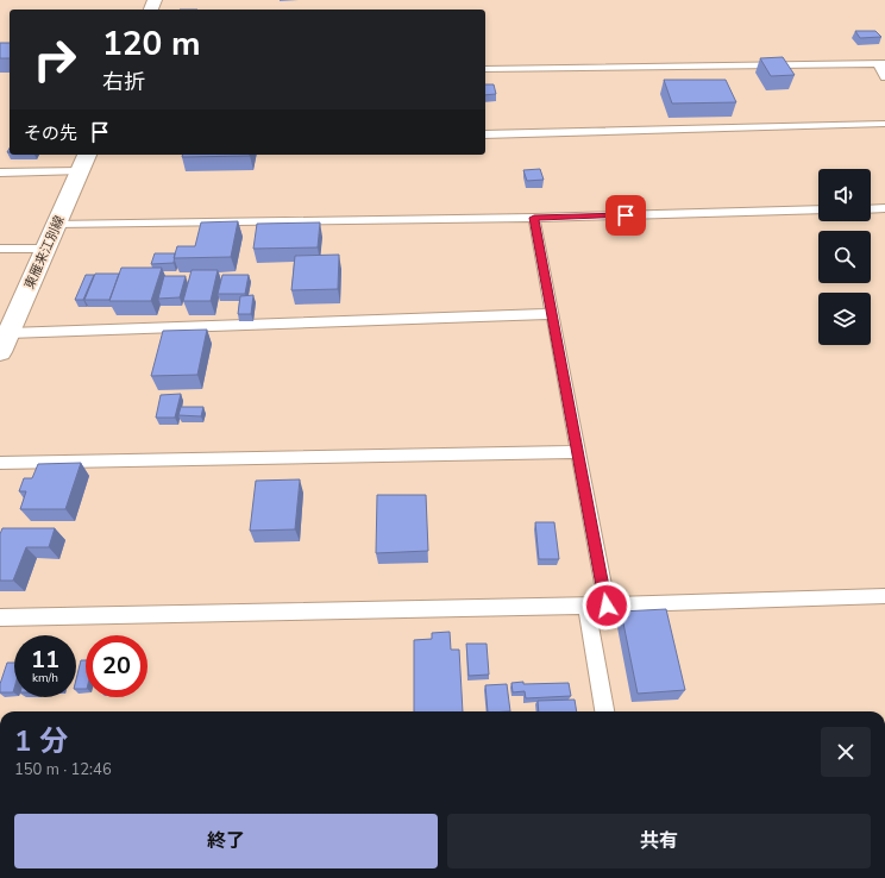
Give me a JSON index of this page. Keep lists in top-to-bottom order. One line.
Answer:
{"streets":{"main road":["東雁来江別線"]},"page":{"turn":["120 m","右折"],"then":"その先","speed":"11 km/h","limit":"20","heading":["1 分","150 m · 12:46"],"buttons":["終了","共有"]}}
